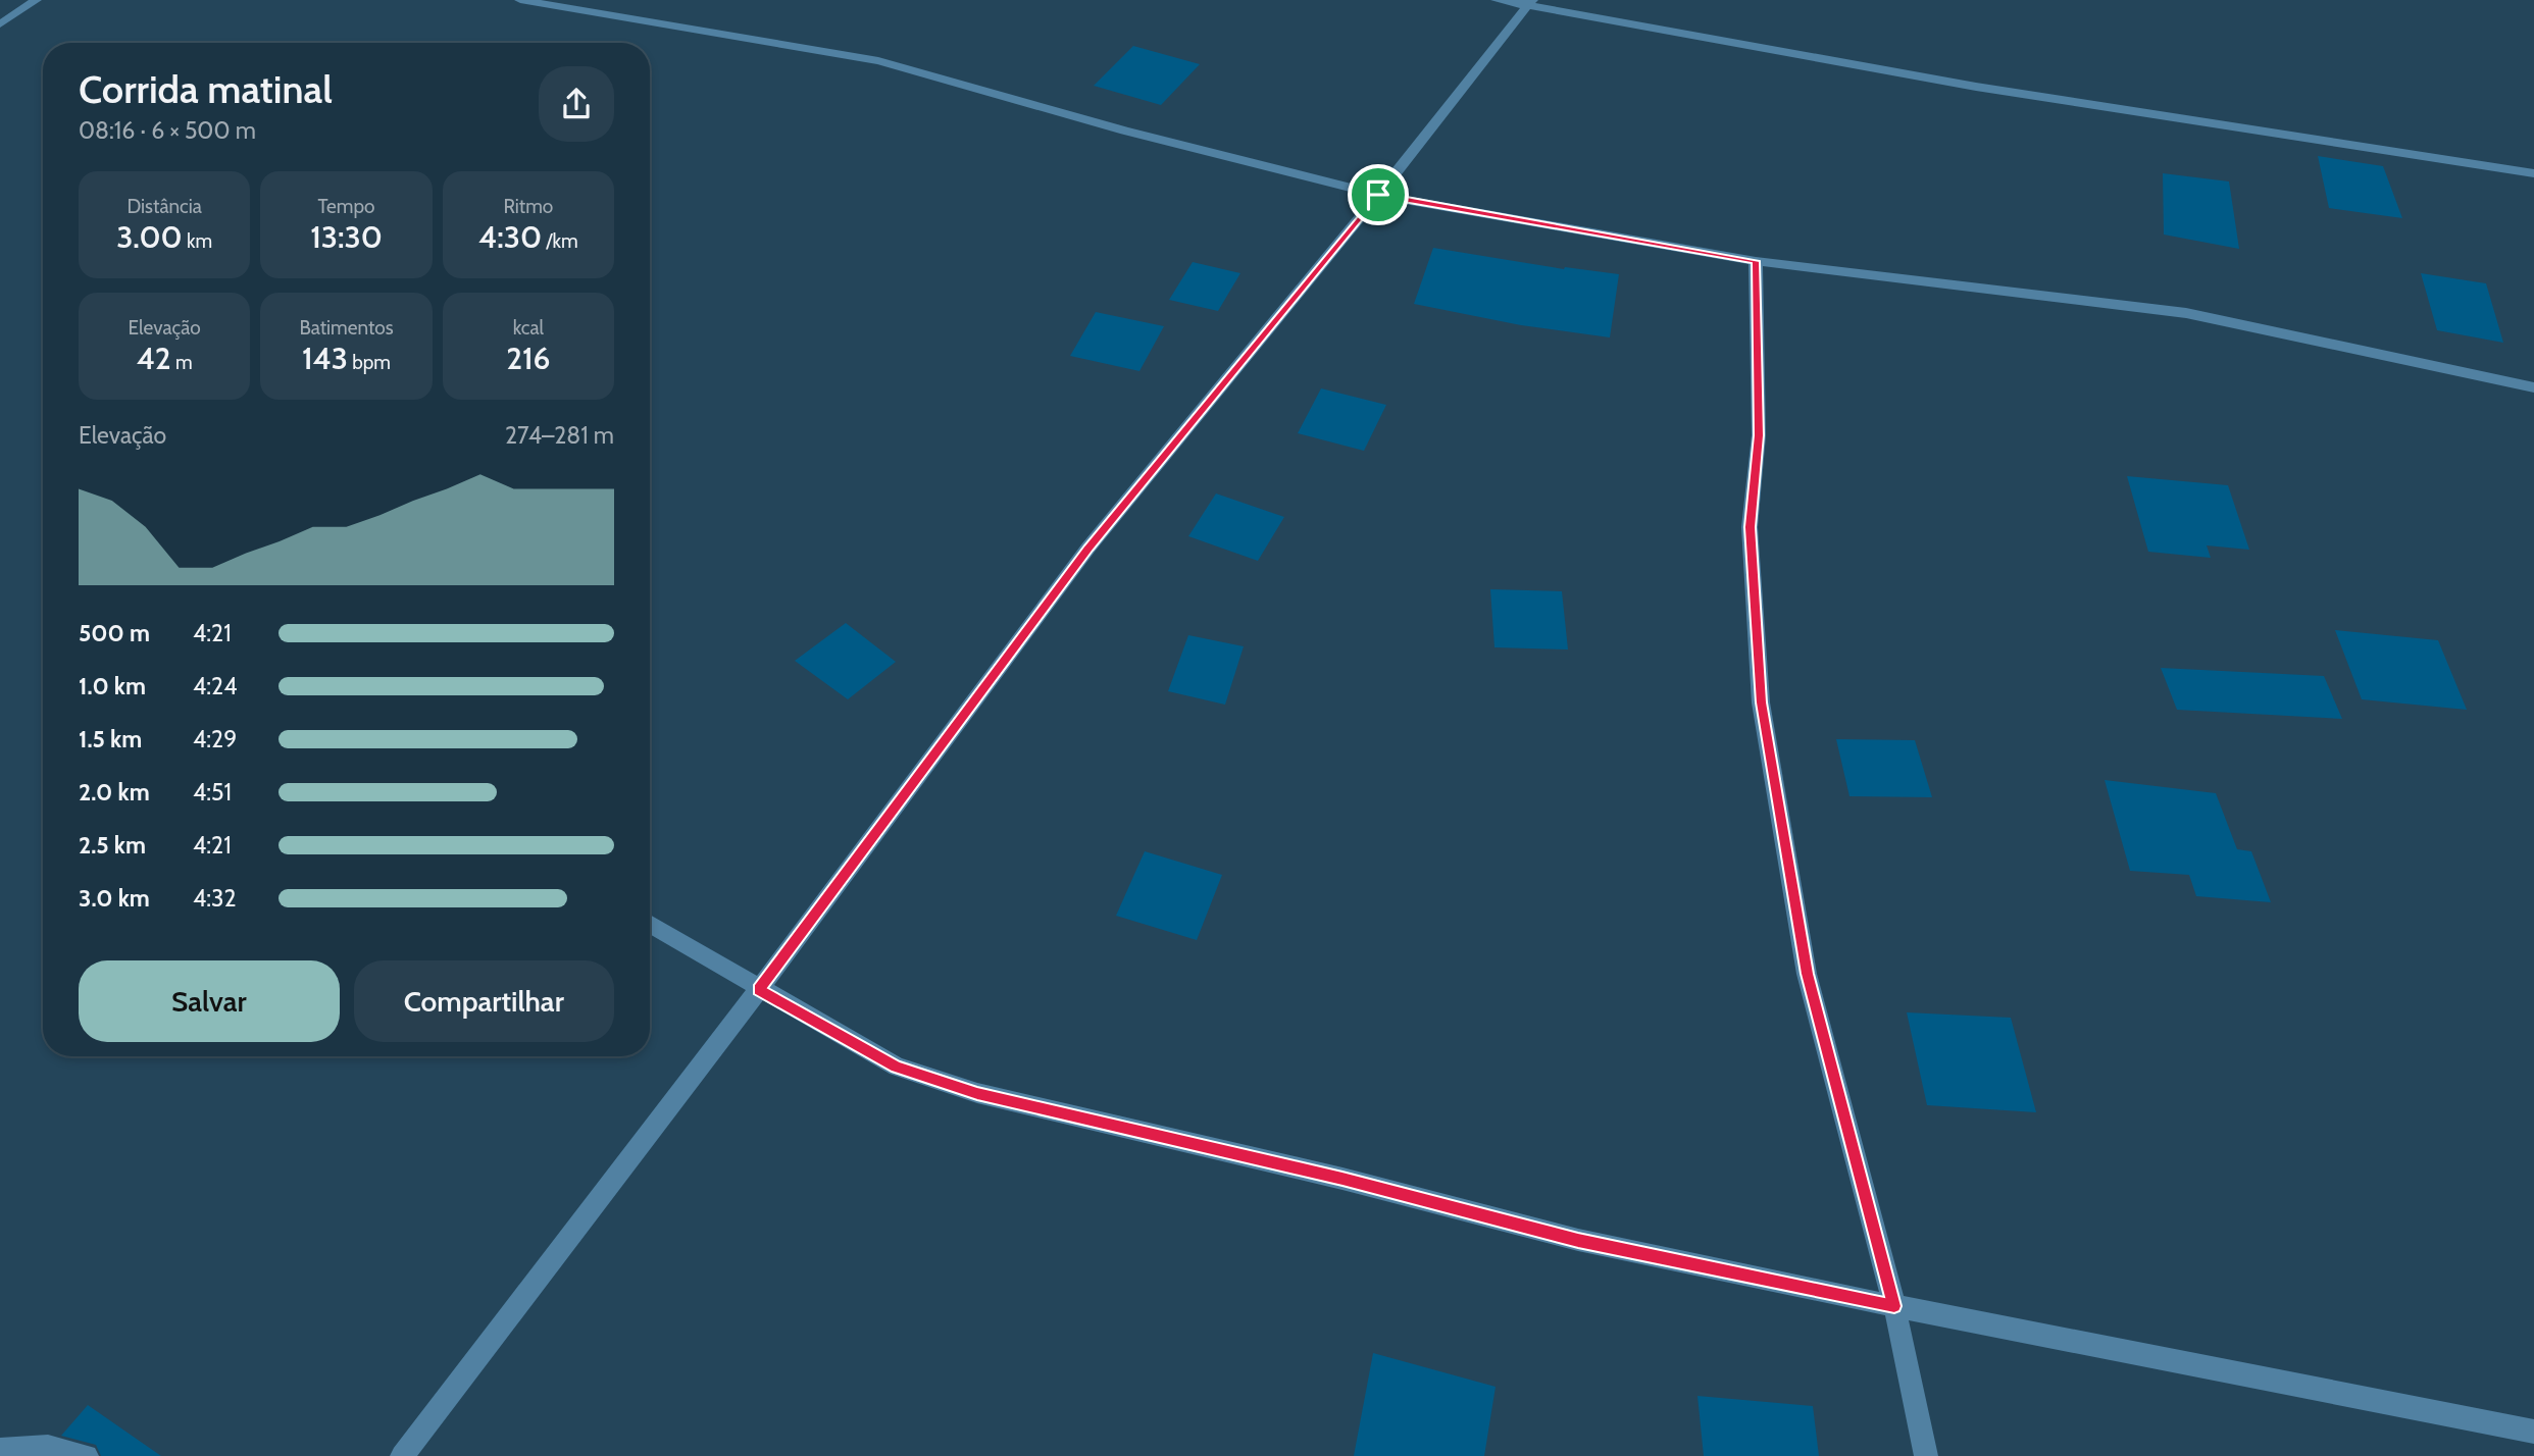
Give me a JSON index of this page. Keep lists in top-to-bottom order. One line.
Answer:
{"page":{"heading":["Corrida matinal","08:16 · 6 × 500 m"],"stats":[["Distância","3.00 km"],["Tempo","13:30"],["Ritmo","4:30 /km"],["Elevação","42 m"],["Batimentos","143 bpm"],["kcal","216"]],"chart":["Elevação","274–281 m"],"list":[{"name":"500 m","note":"4:21"},{"name":"1.0 km","note":"4:24"},{"name":"1.5 km","note":"4:29"},{"name":"2.0 km","note":"4:51"},{"name":"2.5 km","note":"4:21"},{"name":"3.0 km","note":"4:32"}],"buttons":["Salvar","Compartilhar"]}}
